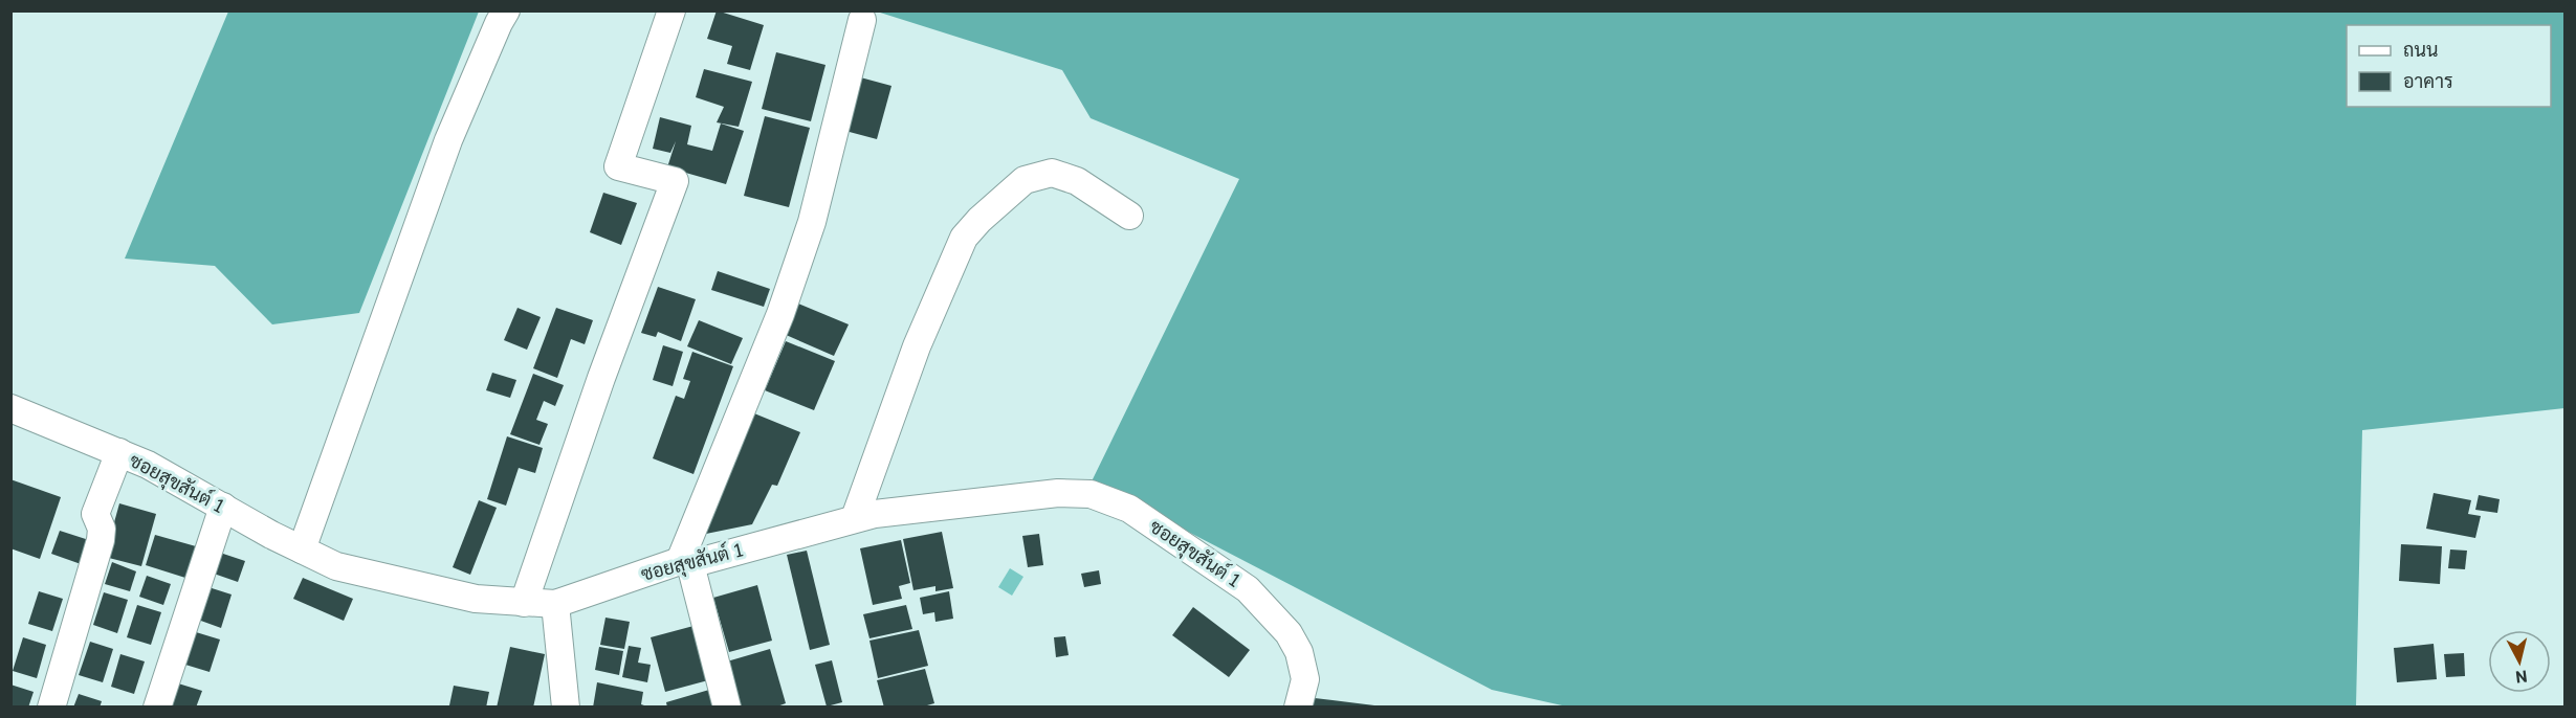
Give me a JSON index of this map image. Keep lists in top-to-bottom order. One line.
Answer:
{"streets":{"street":["ซอยสุขสันต์ 1"]},"legend":["ถนน","อาคาร"],"north":"bottom"}
